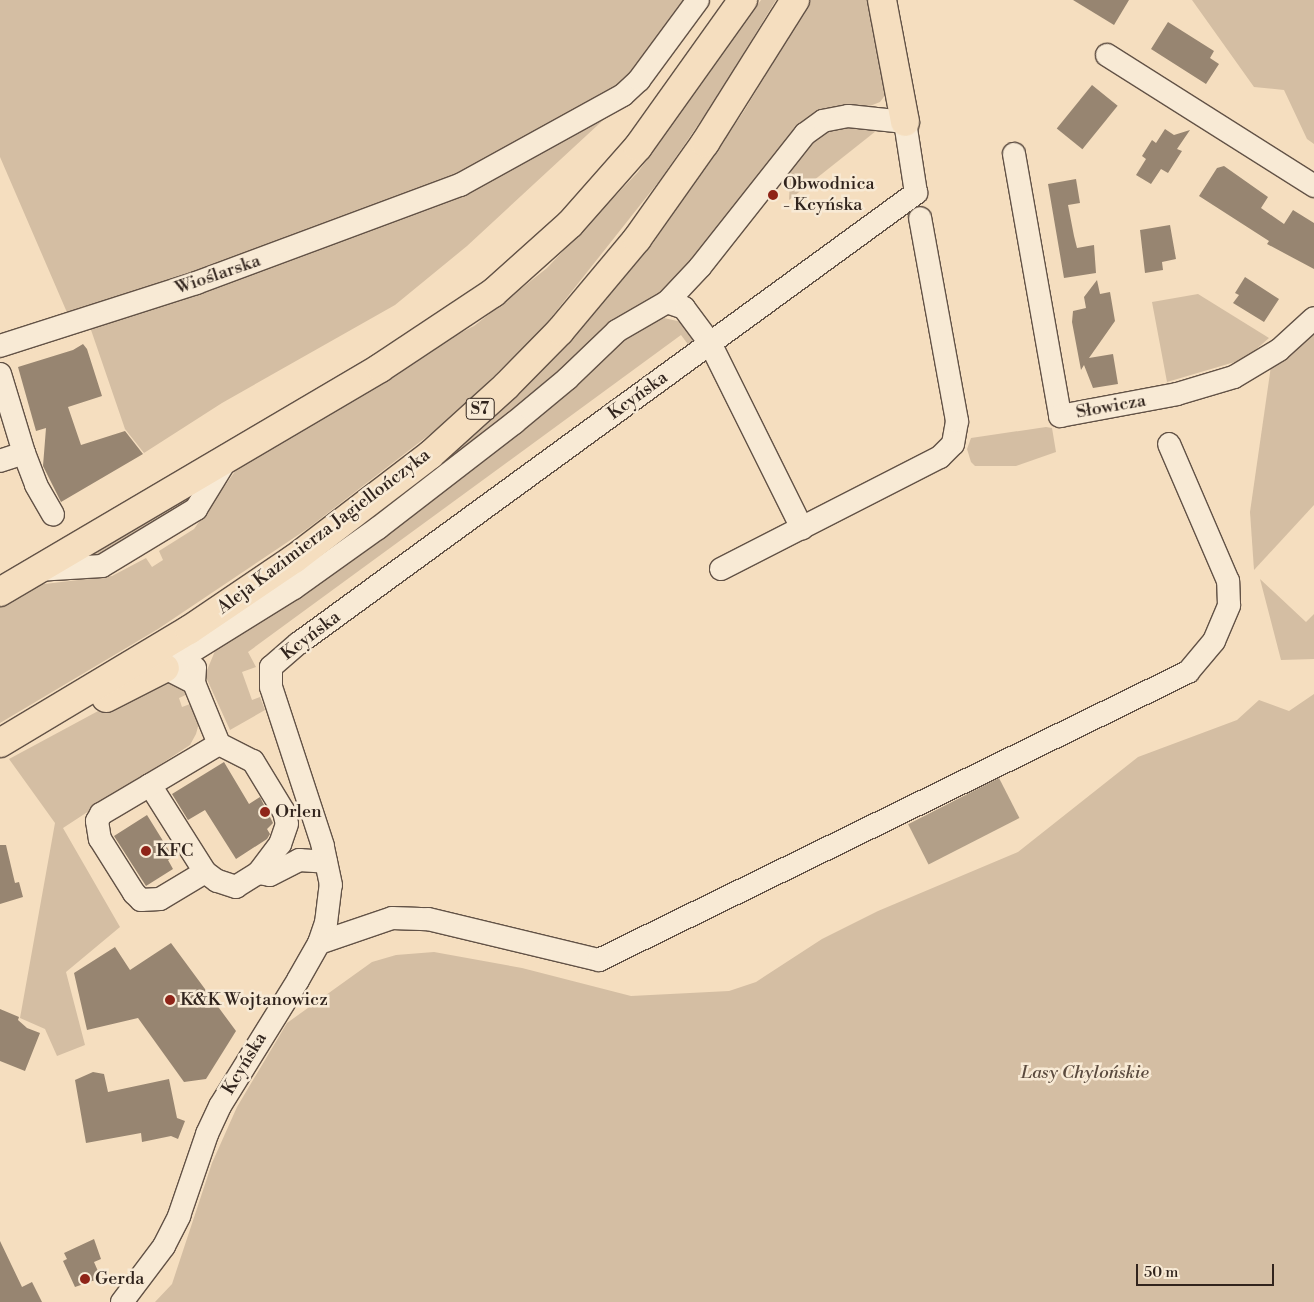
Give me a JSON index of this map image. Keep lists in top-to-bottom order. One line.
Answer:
{"streets":{"main road":["S7","Aleja Kazimierza Jagiellończyka"],"street":["Wioślarska","Kcyńska","Słowicza"]},"parks":["Lasy Chylońskie"],"places":["Obwodnica - Kcyńska","Orlen","KFC","K&K Wojtanowicz","Gerda"],"scale_bar":"50 m"}
